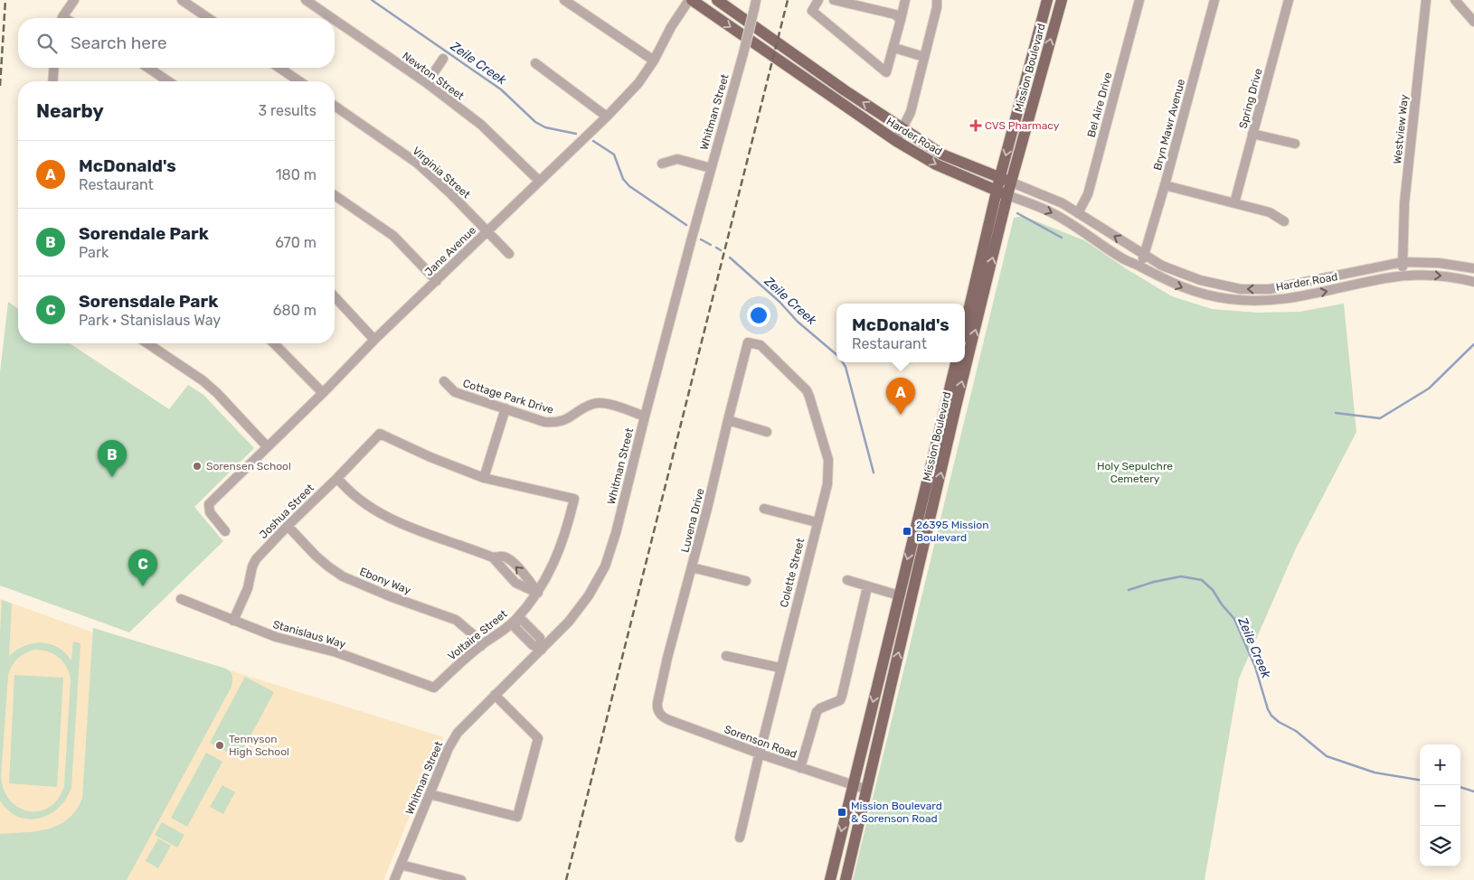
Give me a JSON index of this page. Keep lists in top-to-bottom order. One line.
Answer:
{"streets":{"main road":["Mission Boulevard","Harder Road"],"street":["Newton Street","Spring Drive","Bel Aire Drive","Whitman Street","Bryn Mawr Avenue","Westview Way","Virginia Street","Jane Avenue","Cottage Park Drive","Joshua Street","Luvena Drive","Colette Street","Ebony Way","Stanislaus Way","Voltaire Street","Sorenson Road"]},"crossings":[["Mission Boulevard","Harder Road"],["Mission Boulevard","Sorenson Road"],["Newton Street","Jane Avenue"],["Bel Aire Drive","Harder Road"],["Whitman Street","Cottage Park Drive"],["Bryn Mawr Avenue","Harder Road"],["Westview Way","Harder Road"],["Harder Road","Jane Avenue"],["Virginia Street","Jane Avenue"],["Joshua Street","Ebony Way"],["Joshua Street","Stanislaus Way"],["Joshua Street","Voltaire Street"],["Luvena Drive","Colette Street"],["Luvena Drive","Sorenson Road"],["Colette Street","Sorenson Road"],["Ebony Way","Voltaire Street"],["Stanislaus Way","Voltaire Street"]],"water":["Zeile Creek"],"parks":["Holy Sepulchre Cemetery"],"places":{"health":["CVS Pharmacy"],"other":["Sorensen School","Tennyson High School"],"transit":["26395 Mission Boulevard","Mission Boulevard & Sorenson Road"]},"page":{"search":"Search here","heading":["Nearby","3 results"],"list":[{"mark":"A","name":"McDonald's","note":"Restaurant","value":"180 m"},{"mark":"B","name":"Sorendale Park","note":"Park","value":"670 m"},{"mark":"C","name":"Sorensdale Park","note":"Park · Stanislaus Way","value":"680 m"}],"popup":["McDonald's","Restaurant"],"pins":["A","B","C"],"map_buttons":["+","−"]}}
